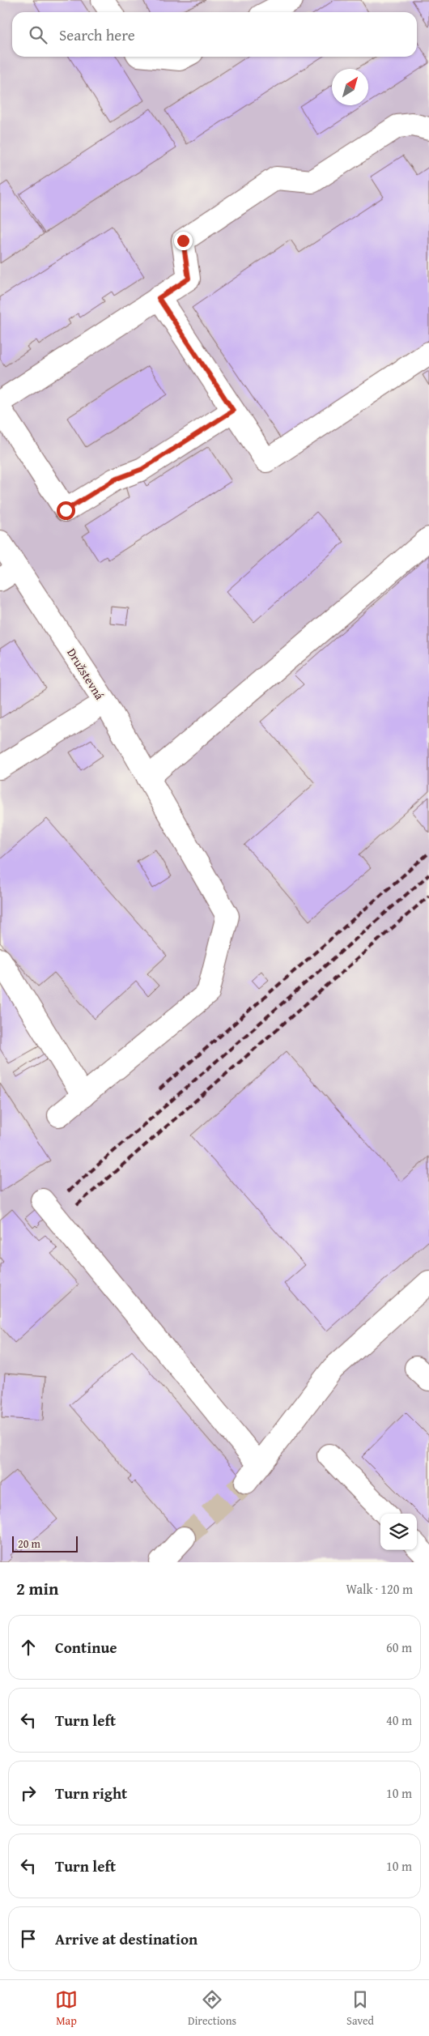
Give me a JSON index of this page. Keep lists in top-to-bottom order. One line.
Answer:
{"streets":{"street":["Družstevná"]},"scale_bar":"20 m","north":"top right","page":{"search":"Search here","scale":"20 m","heading":["2 min","Walk · 120 m"],"list":[["Continue","60 m"],["Turn left","40 m"],["Turn right","10 m"],["Turn left","10 m"],"Arrive at destination"],"nav":["Map","Directions","Saved"]}}
